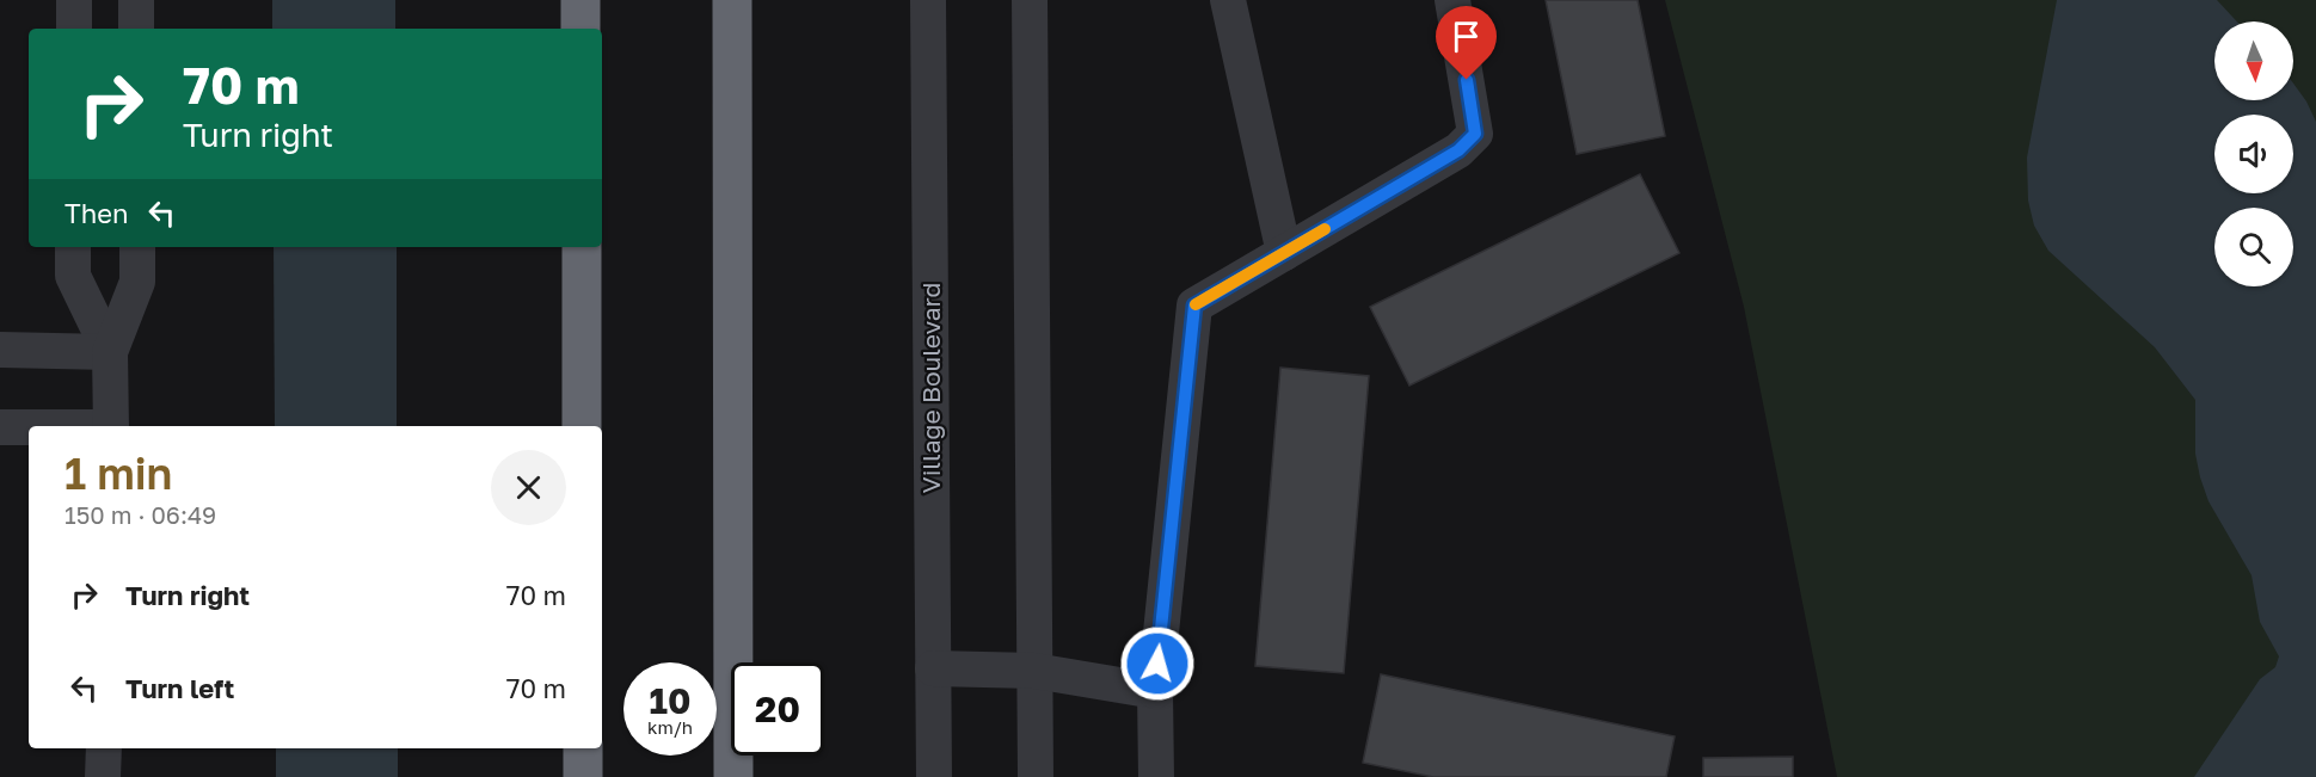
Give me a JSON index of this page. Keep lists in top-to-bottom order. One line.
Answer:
{"streets":{"street":["Village Boulevard"]},"north":"bottom","page":{"turn":["70 m","Turn right"],"then":"Then","heading":["1 min","150 m · 06:49"],"list":[{"name":"Turn right","value":"70 m"},{"name":"Turn left","value":"70 m"}],"speed":"10 km/h","limit":"20"}}
